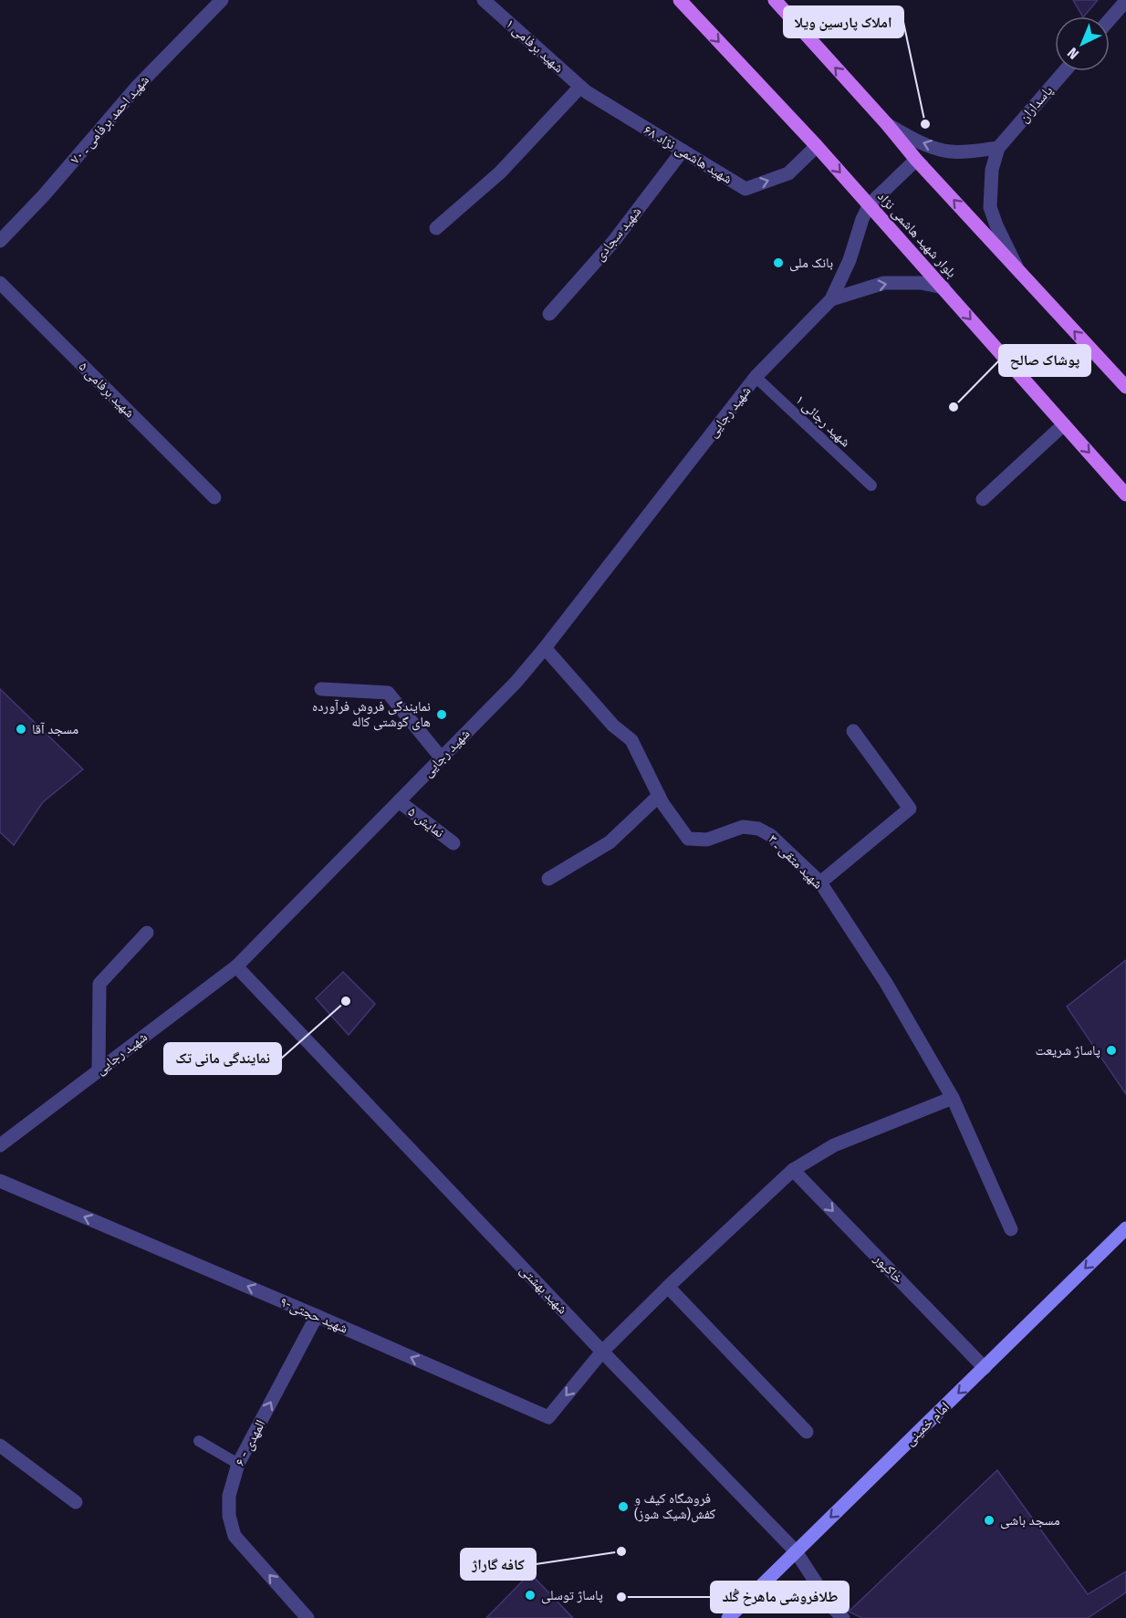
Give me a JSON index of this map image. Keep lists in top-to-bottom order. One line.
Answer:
{"streets":{"main road":["بلوار شهید هاشمی نژاد","امام خمینی"],"street":["شهید برفامی ۱","پاسداران","شهید احمد برفامی ـ ۷۰","شهید هاشمی نژاد ۶۸","شهید سجادی","شهید برفامی ۵","شهید رجایی","نمایش ۵","شهید متقی ـ ۳","خاکپور","شهید بهشتی","شهید حجتی-۹","المهدی - ۶"],"lane":["شهید رجائی ۱"]},"crossings":[["شهید برفامی ۱","شهید هاشمی نژاد ۶۸"],["شهید هاشمی نژاد ۶۸","شهید سجادی"],["شهید هاشمی نژاد ۶۸","بلوار شهید هاشمی نژاد"],["شهید رجایی","شهید رجائی ۱"],["شهید رجایی","نمایش ۵"],["شهید رجایی","شهید متقی ـ ۳"],["شهید رجایی","شهید بهشتی"],["خاکپور","امام خمینی"],["شهید بهشتی","شهید حجتی-۹"],["شهید بهشتی","امام خمینی"],["شهید حجتی-۹","المهدی - ۶"]],"one_way":["شهید هاشمی نژاد ۶۸","خاکپور","شهید حجتی-۹","امام خمینی","المهدی - ۶"],"places":["املاک پارسین ویلا","بانک ملی","پوشاک صالح","نمایندگی فروش فرآورده های گوشتی کاله","مسجد آقا","نمایندگی مانی تک","پاساژ شریعت","فروشگاه کیف و کفش(شیک شوز)","مسجد باشی","کافه گاراژ","پاساژ توسلی","طلافروشی ماهرخ گُلد"],"north":"bottom left"}
